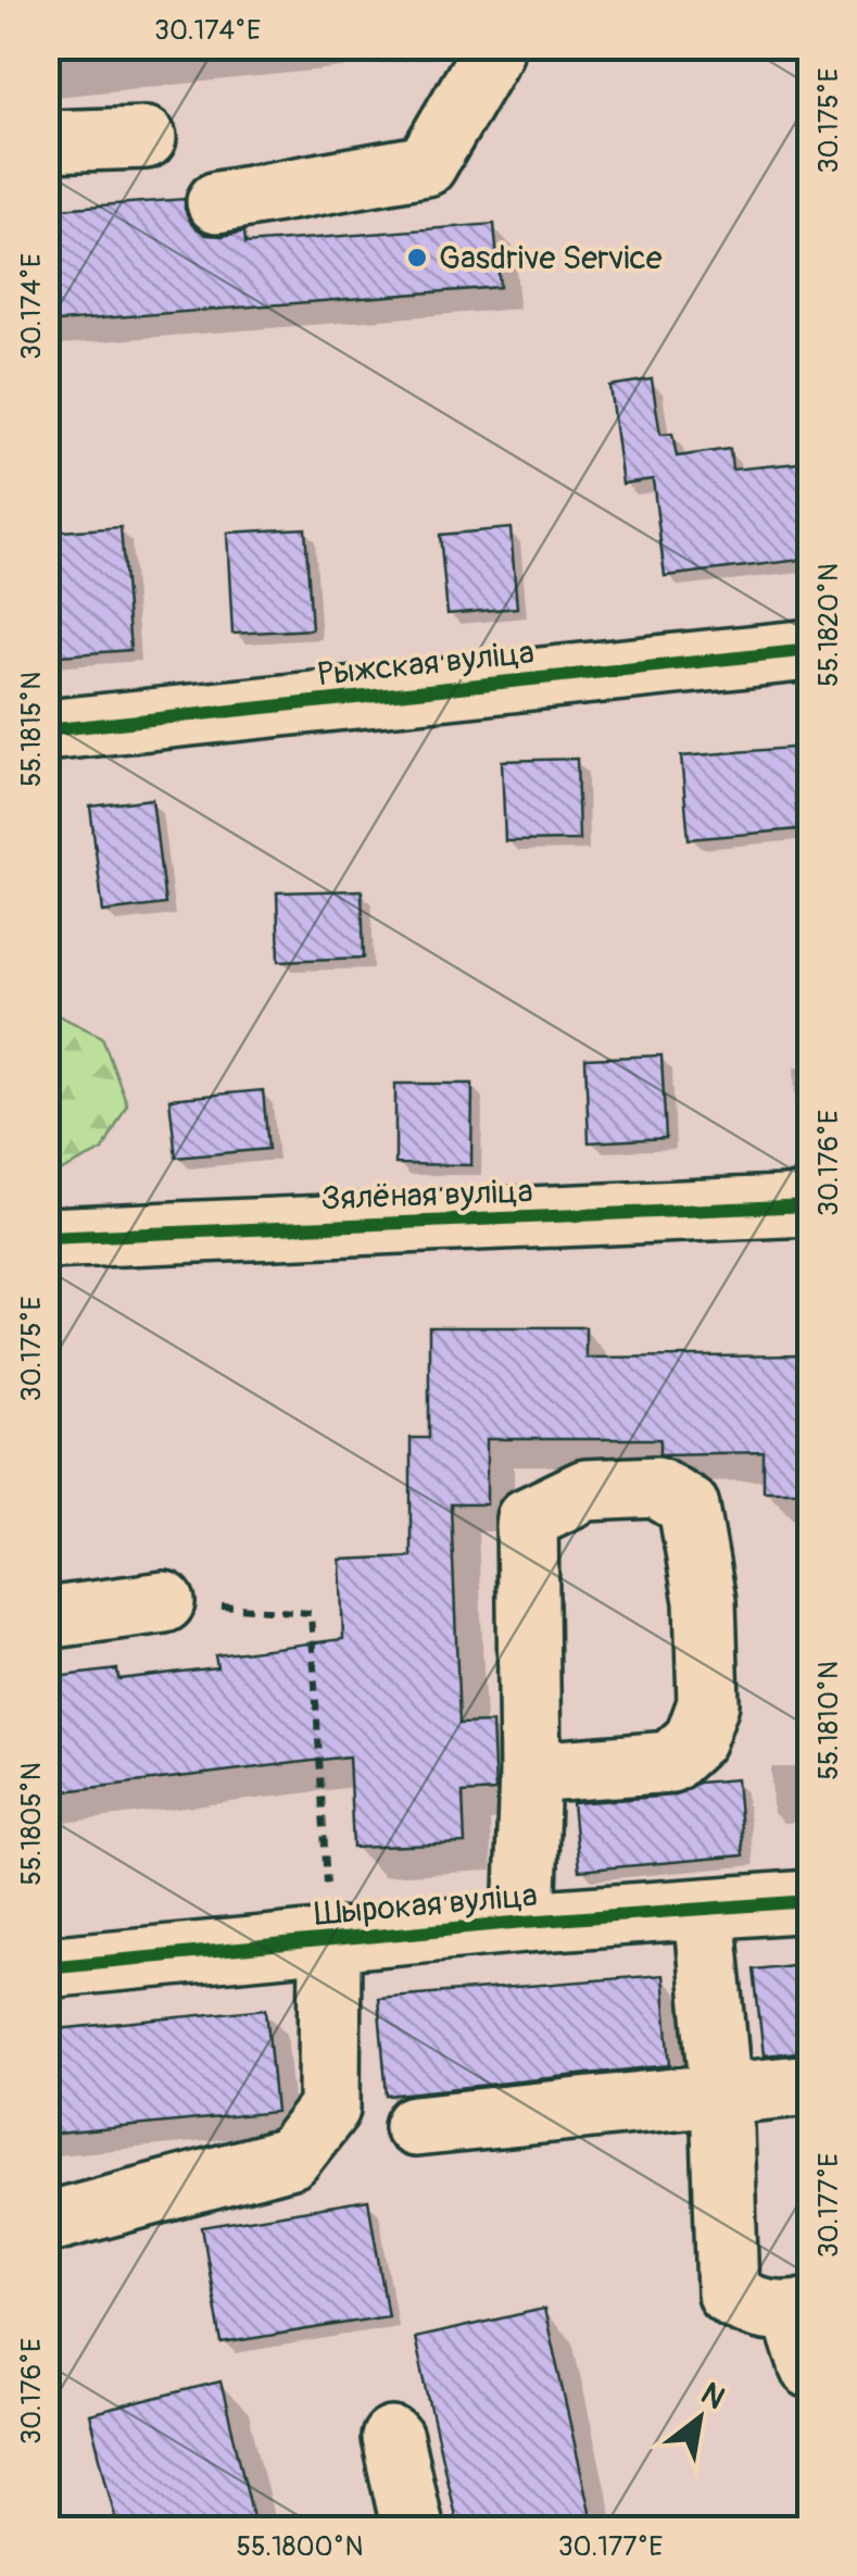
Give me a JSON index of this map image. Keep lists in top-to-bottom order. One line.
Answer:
{"streets":{"street":["Рыжская вуліца","Зялёная вуліца","Шырокая вуліца"]},"places":["Gasdrive Service"],"north":"top right","coordinates":["30.174°E","30.175°E","55.1820°N","55.1815°N","30.176°E","55.1810°N","55.1805°N","30.177°E","55.1800°N"]}
